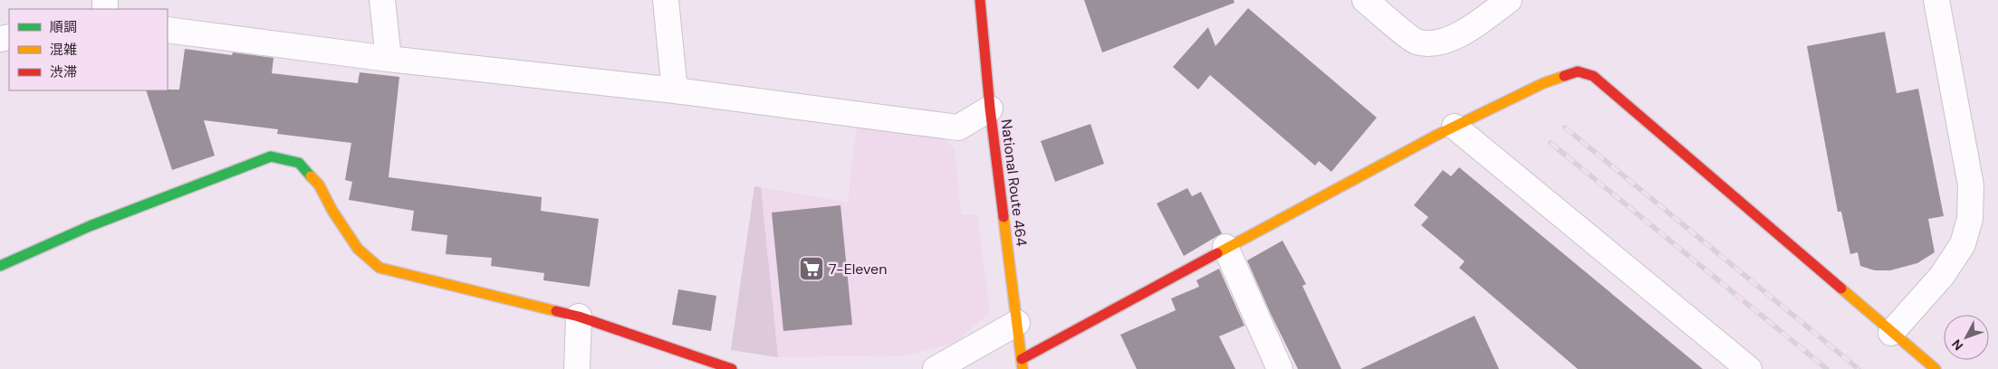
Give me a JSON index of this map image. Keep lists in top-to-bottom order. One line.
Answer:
{"streets":{"main road":["National Route 464"]},"places":{"supermarket":["7-Eleven"]},"legend":["順調","混雑","渋滞"],"north":"bottom left"}
